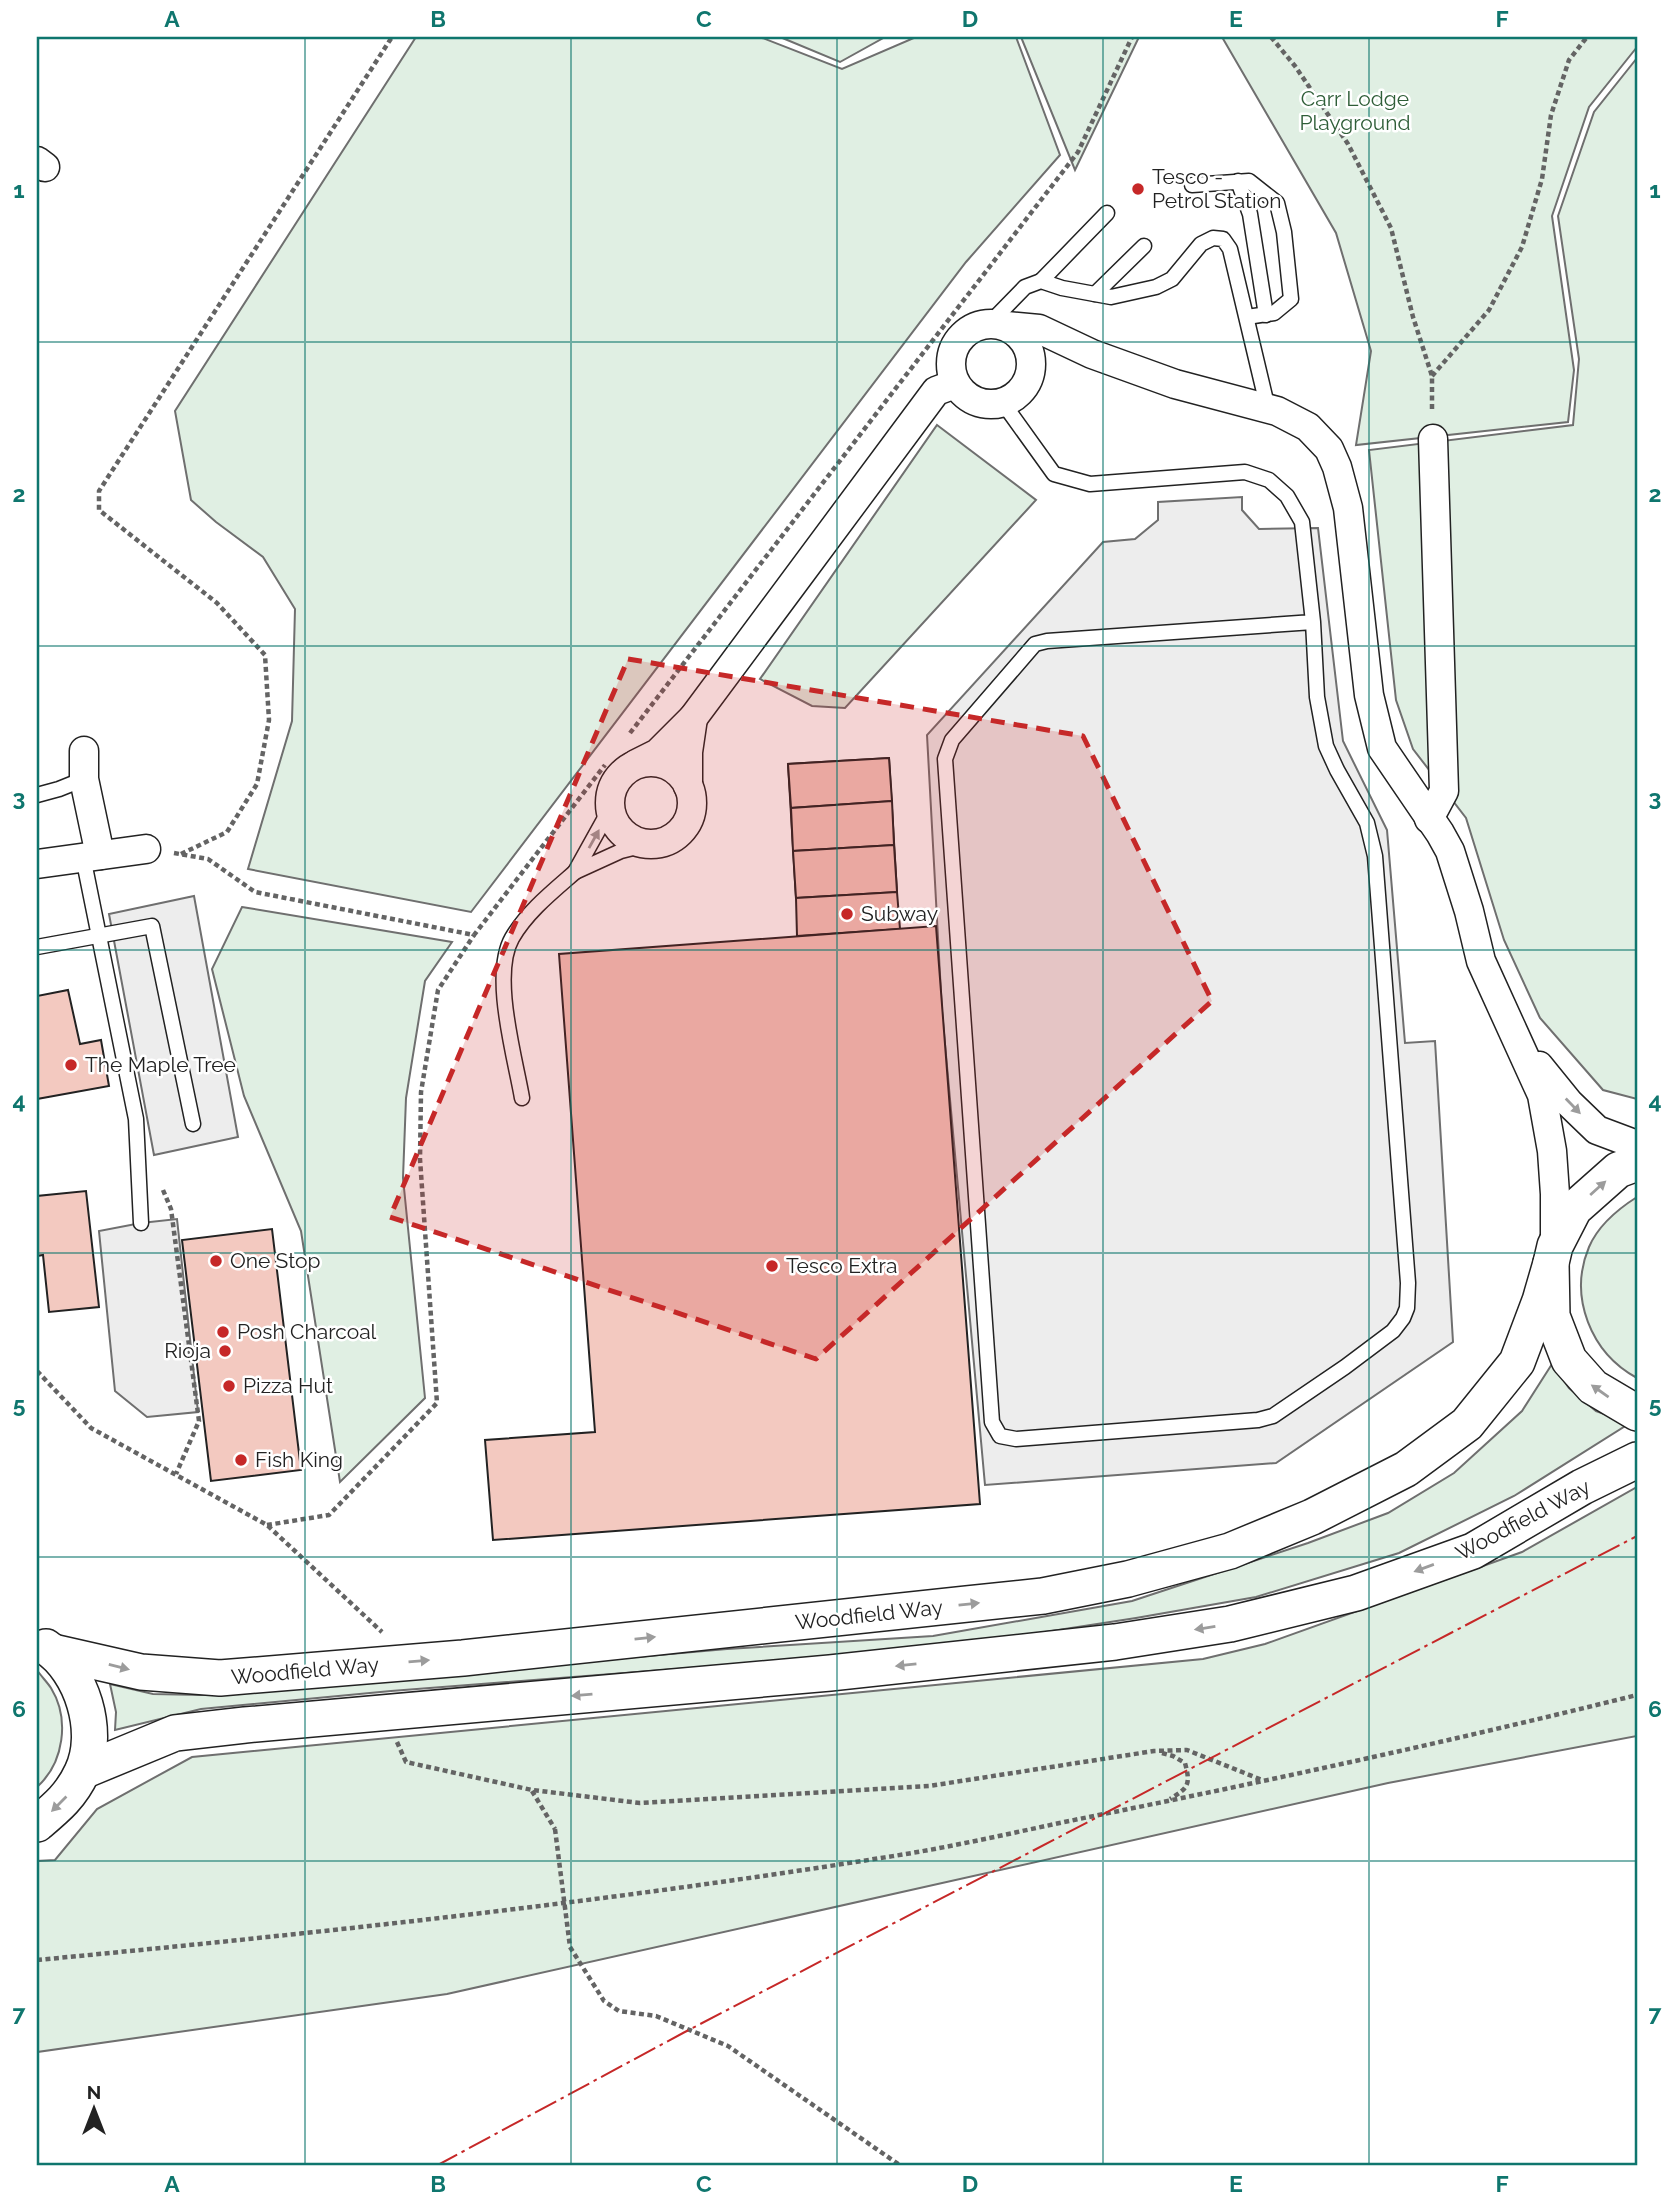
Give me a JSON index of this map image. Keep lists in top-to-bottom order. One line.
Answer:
{"streets":{"street":["Woodfield Way"]},"parks":["Carr Lodge Playground"],"places":["Tesco - Petrol Station","Subway","The Maple Tree","One Stop","Tesco Extra","Posh Charcoal","Rioja","Pizza Hut","Fish King"],"north":"top","grid":{"columns":["A","B","C","D","E","F"],"rows":["1","2","3","4","5","6","7"]}}
